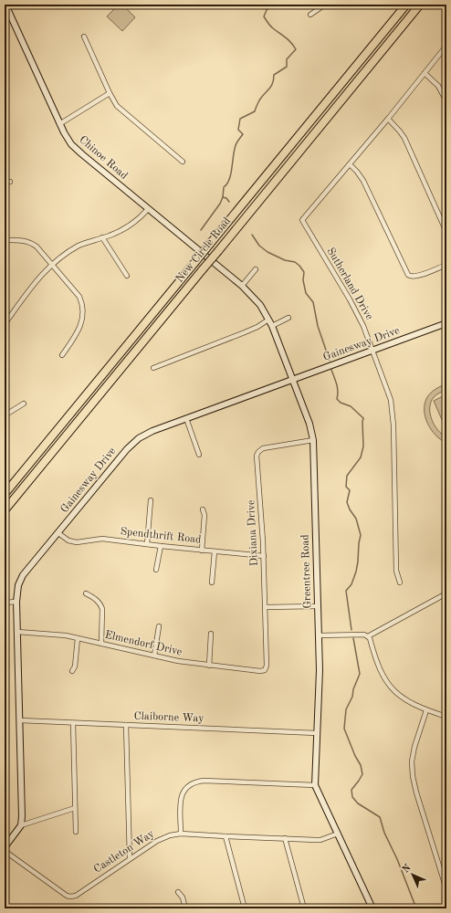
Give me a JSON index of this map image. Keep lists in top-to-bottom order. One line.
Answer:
{"streets":{"highway":["New Circle Road"],"street":["Chinoe Road","Sutherland Drive","Gainesway Drive","Dixiana Drive","Spendthrift Road","Greentree Road","Elmendorf Drive","Claiborne Way","Castleton Way"]},"crossings":[["Chinoe Road","Greentree Road"],["Sutherland Drive","Gainesway Drive"],["Gainesway Drive","Spendthrift Road"],["Gainesway Drive","Greentree Road"],["Gainesway Drive","Elmendorf Drive"],["Gainesway Drive","Claiborne Way"],["Dixiana Drive","Spendthrift Road"],["Dixiana Drive","Greentree Road"],["Dixiana Drive","Elmendorf Drive"],["Greentree Road","Claiborne Way"],["Greentree Road","Castleton Way"]],"north":"top left"}
